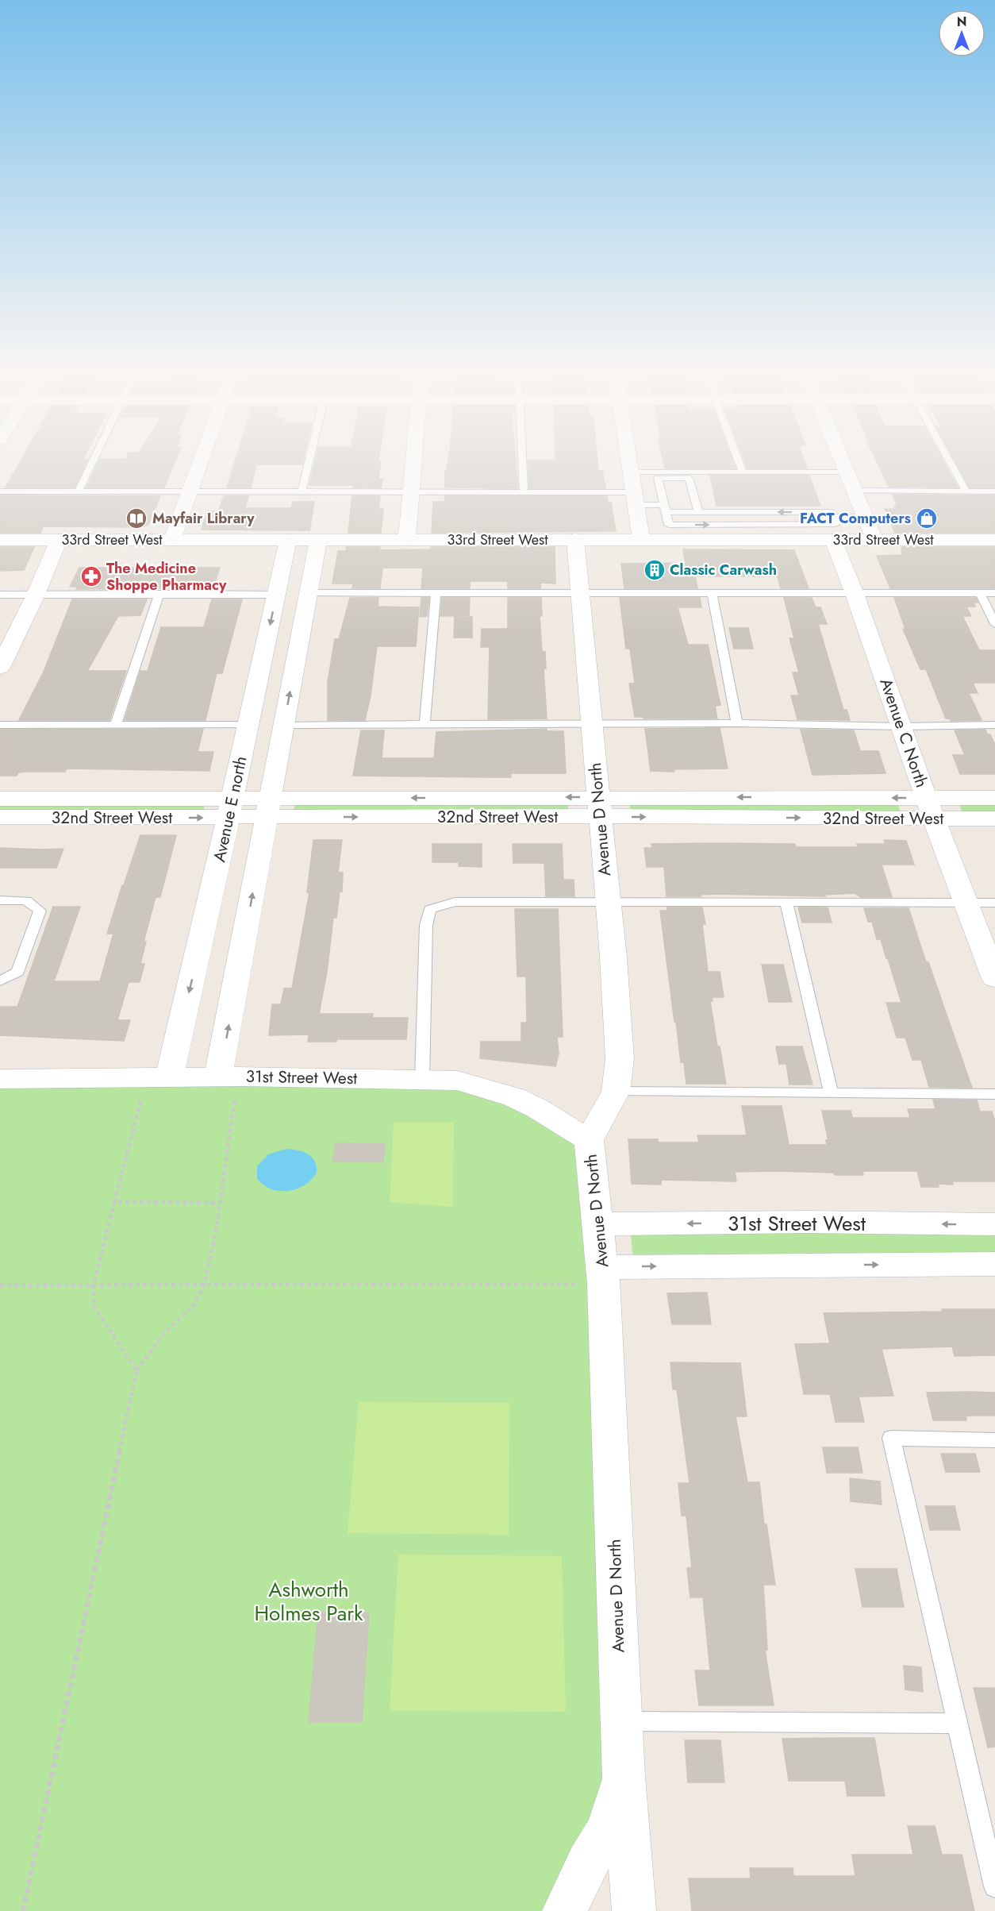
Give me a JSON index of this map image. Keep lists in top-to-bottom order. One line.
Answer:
{"streets":{"street":["33rd Street West","Avenue C North","Avenue E north","32nd Street West","Avenue D North","31st Street West"]},"crossings":[["33rd Street West","Avenue C North"],["33rd Street West","Avenue E north"],["33rd Street West","Avenue D North"],["Avenue C North","32nd Street West"],["Avenue E north","32nd Street West"],["Avenue E north","31st Street West"],["32nd Street West","Avenue D North"],["Avenue D North","31st Street West"]],"parks":["Ashworth Holmes Park"],"places":{"library":["Mayfair Library"],"shop":["FACT Computers"],"building":["Classic Carwash"],"pharmacy":["The Medicine Shoppe Pharmacy"]},"north":"top"}
